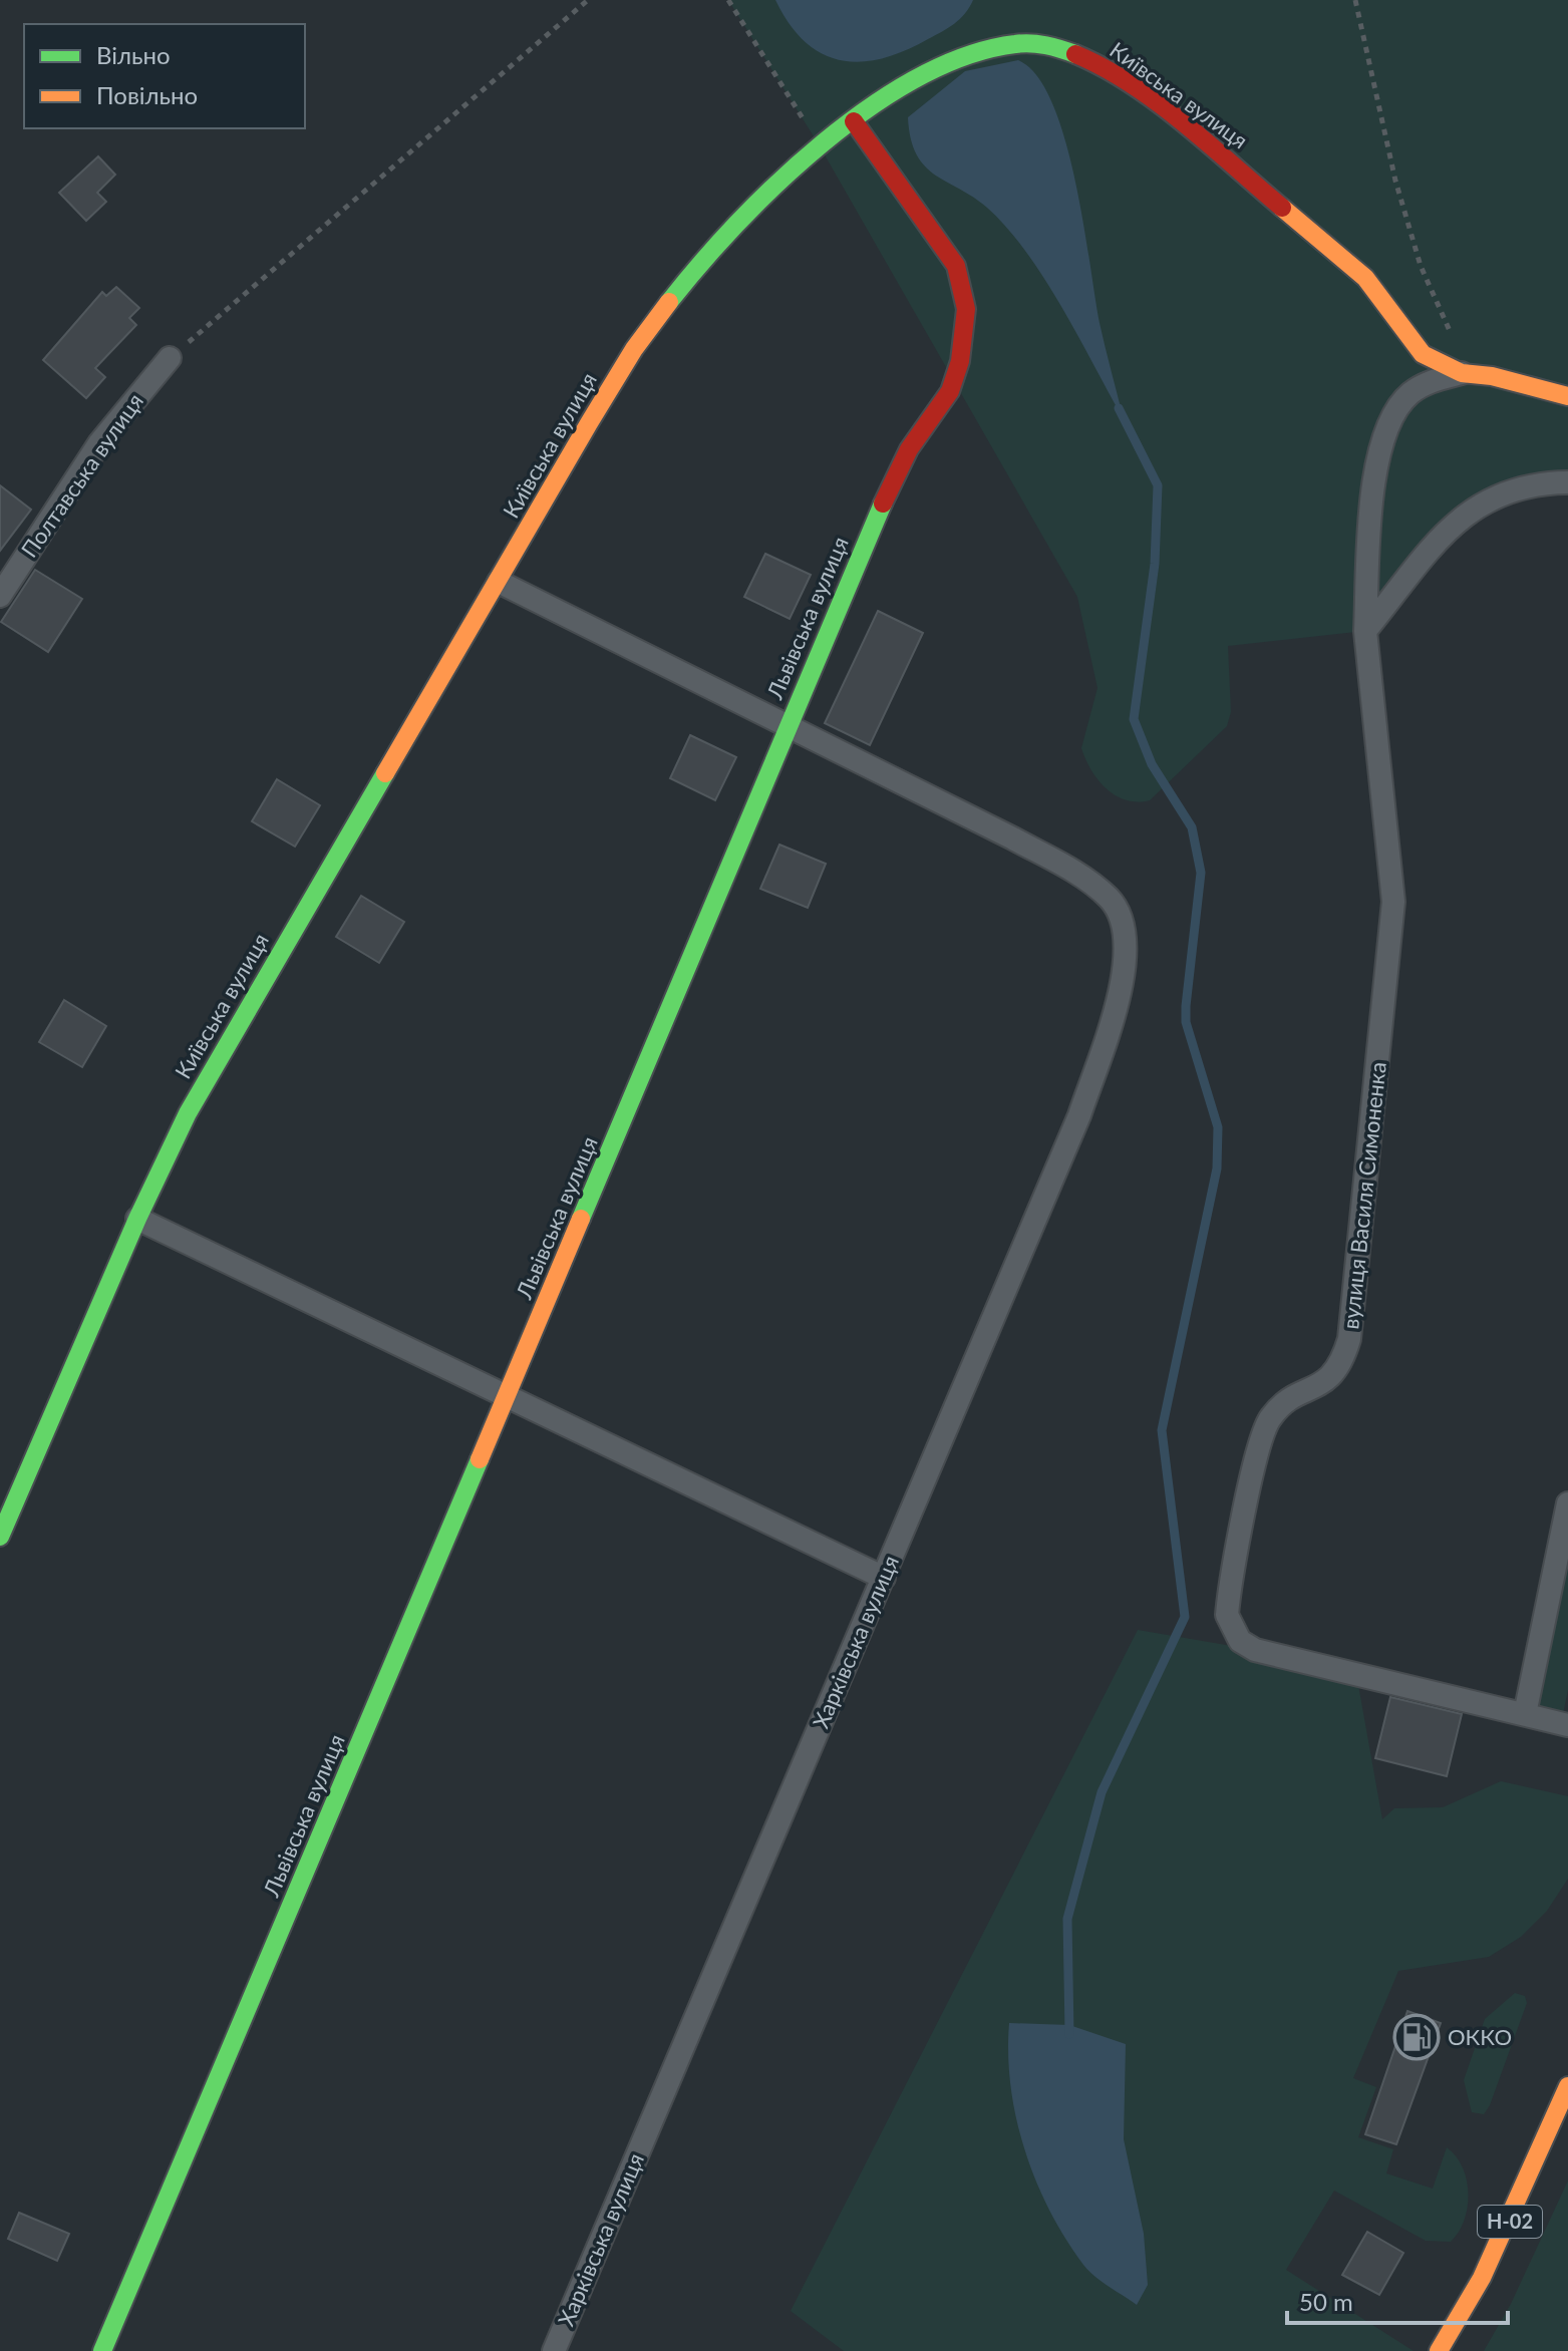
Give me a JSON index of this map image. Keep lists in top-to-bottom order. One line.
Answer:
{"streets":{"street":["Київська вулиця","Полтавська вулиця","Львівська вулиця","вулиця Василя Симоненка","Харківська вулиця","Н-02"]},"crossings":[["Київська вулиця","Львівська вулиця"],["Київська вулиця","вулиця Василя Симоненка"],["Львівська вулиця","Харківська вулиця"]],"places":{"fuel station":["ОККО"]},"legend":["Вільно","Повільно"],"scale_bar":"50 m"}
